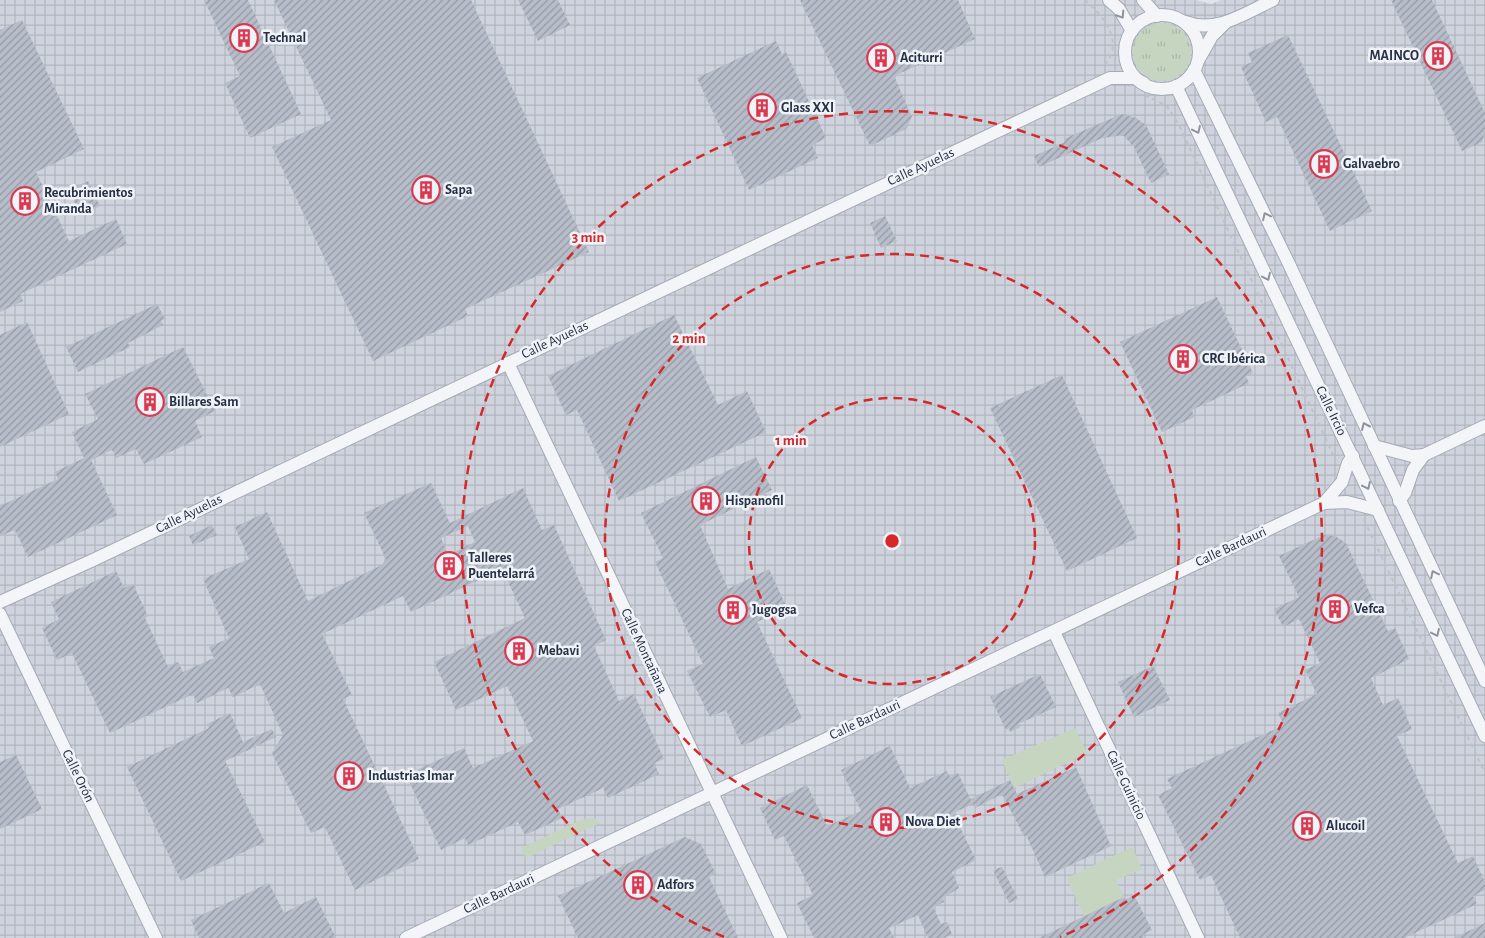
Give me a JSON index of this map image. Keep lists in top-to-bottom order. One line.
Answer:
{"streets":{"street":["Calle Ayuelas","Calle Ircio","Calle Bardauri","Calle Montañana","Calle Orón","Calle Guinicio"]},"crossings":[["Calle Ayuelas","Calle Ircio"],["Calle Ayuelas","Calle Montañana"],["Calle Ircio","Calle Bardauri"],["Calle Bardauri","Calle Montañana"],["Calle Bardauri","Calle Guinicio"]],"places":{"building":["Technal","MAINCO","Aciturri","Glass XXI","Galvaebro","Sapa","Recubrimientos Miranda","CRC Ibérica","Billares Sam","Hispanofil","Talleres Puentelarrá","Vefca","Jugogsa","Mebavi","Industrias Imar","Nova Diet","Alucoil","Adfors"]},"rings":["3 min","2 min","1 min"]}
